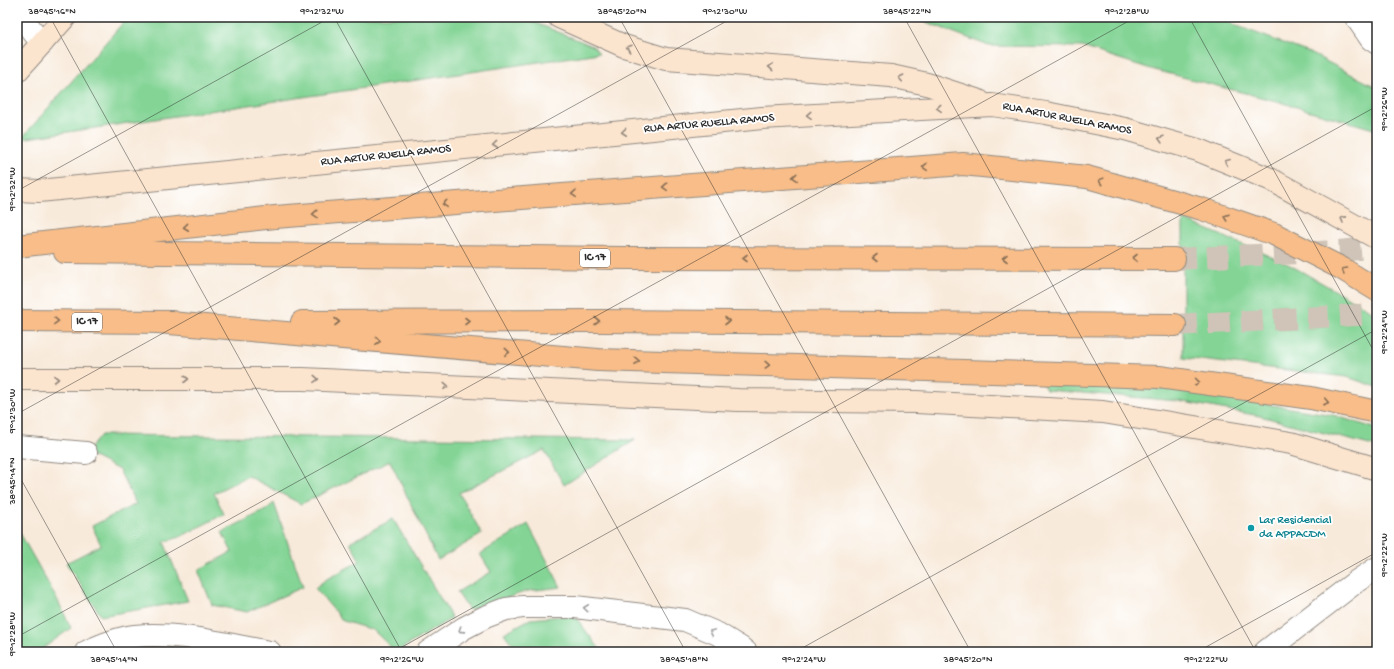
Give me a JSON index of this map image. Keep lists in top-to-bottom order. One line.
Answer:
{"streets":{"highway":["IC 17"],"main road":["RUA ARTUR RUELLA RAMOS"]},"places":["Lar Residencial da APPACDM"],"coordinates":["38°45'16\"N","9°12'32\"W","38°45'20\"N","9°12'30\"W","38°45'22\"N","9°12'28\"W","9°12'26\"W","9°12'24\"W","38°45'14\"N","9°12'22\"W","38°45'18\"N"]}
